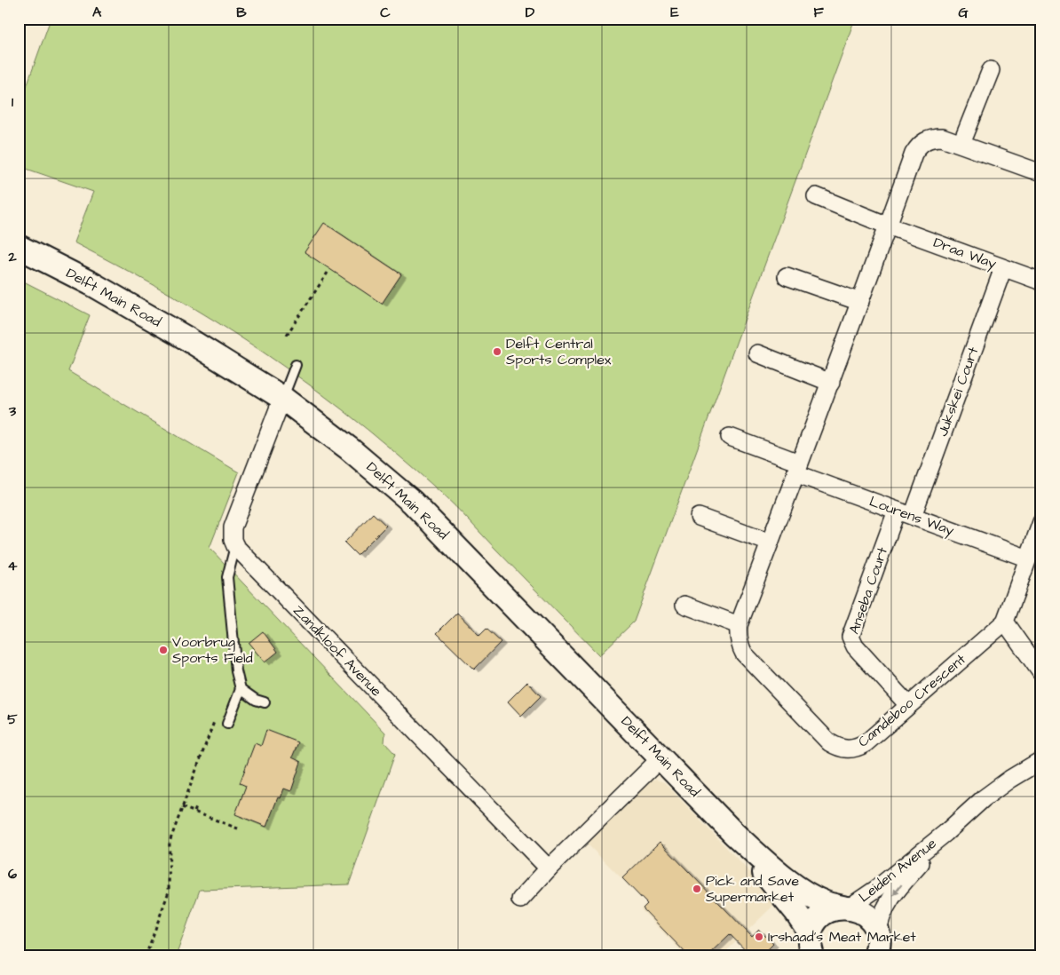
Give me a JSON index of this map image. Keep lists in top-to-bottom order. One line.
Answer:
{"streets":{"street":["Draa Way","Delft Main Road","Jukskei Court","Lourens Way","Anseba Court","Zandkloof Avenue","Camdeboo Crescent","Leiden Avenue"]},"crossings":[["Draa Way","Jukskei Court"],["Draa Way","Camdeboo Crescent"],["Delft Main Road","Leiden Avenue"],["Jukskei Court","Lourens Way"],["Jukskei Court","Anseba Court"],["Lourens Way","Anseba Court"],["Lourens Way","Camdeboo Crescent"],["Anseba Court","Camdeboo Crescent"]],"places":["Delft Central Sports Complex","Voorbrug Sports Field","Pick and Save Supermarket","Irshaad's Meat Market"],"grid":{"columns":["A","B","C","D","E","F","G"],"rows":["1","2","3","4","5","6"]}}
